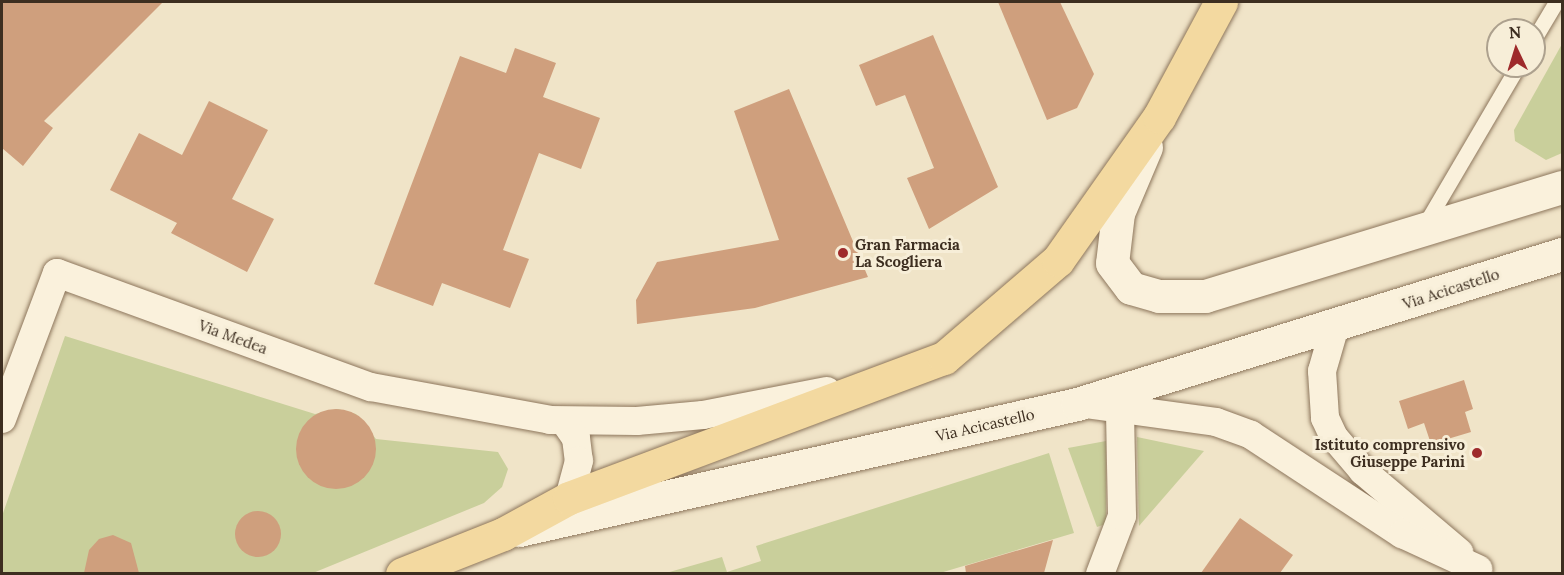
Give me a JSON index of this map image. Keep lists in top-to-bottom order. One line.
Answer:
{"streets":{"main road":["Via Acicastello"],"street":["Via Medea"]},"places":["Gran Farmacia La Scogliera","Istituto comprensivo Giuseppe Parini"],"north":"top"}
